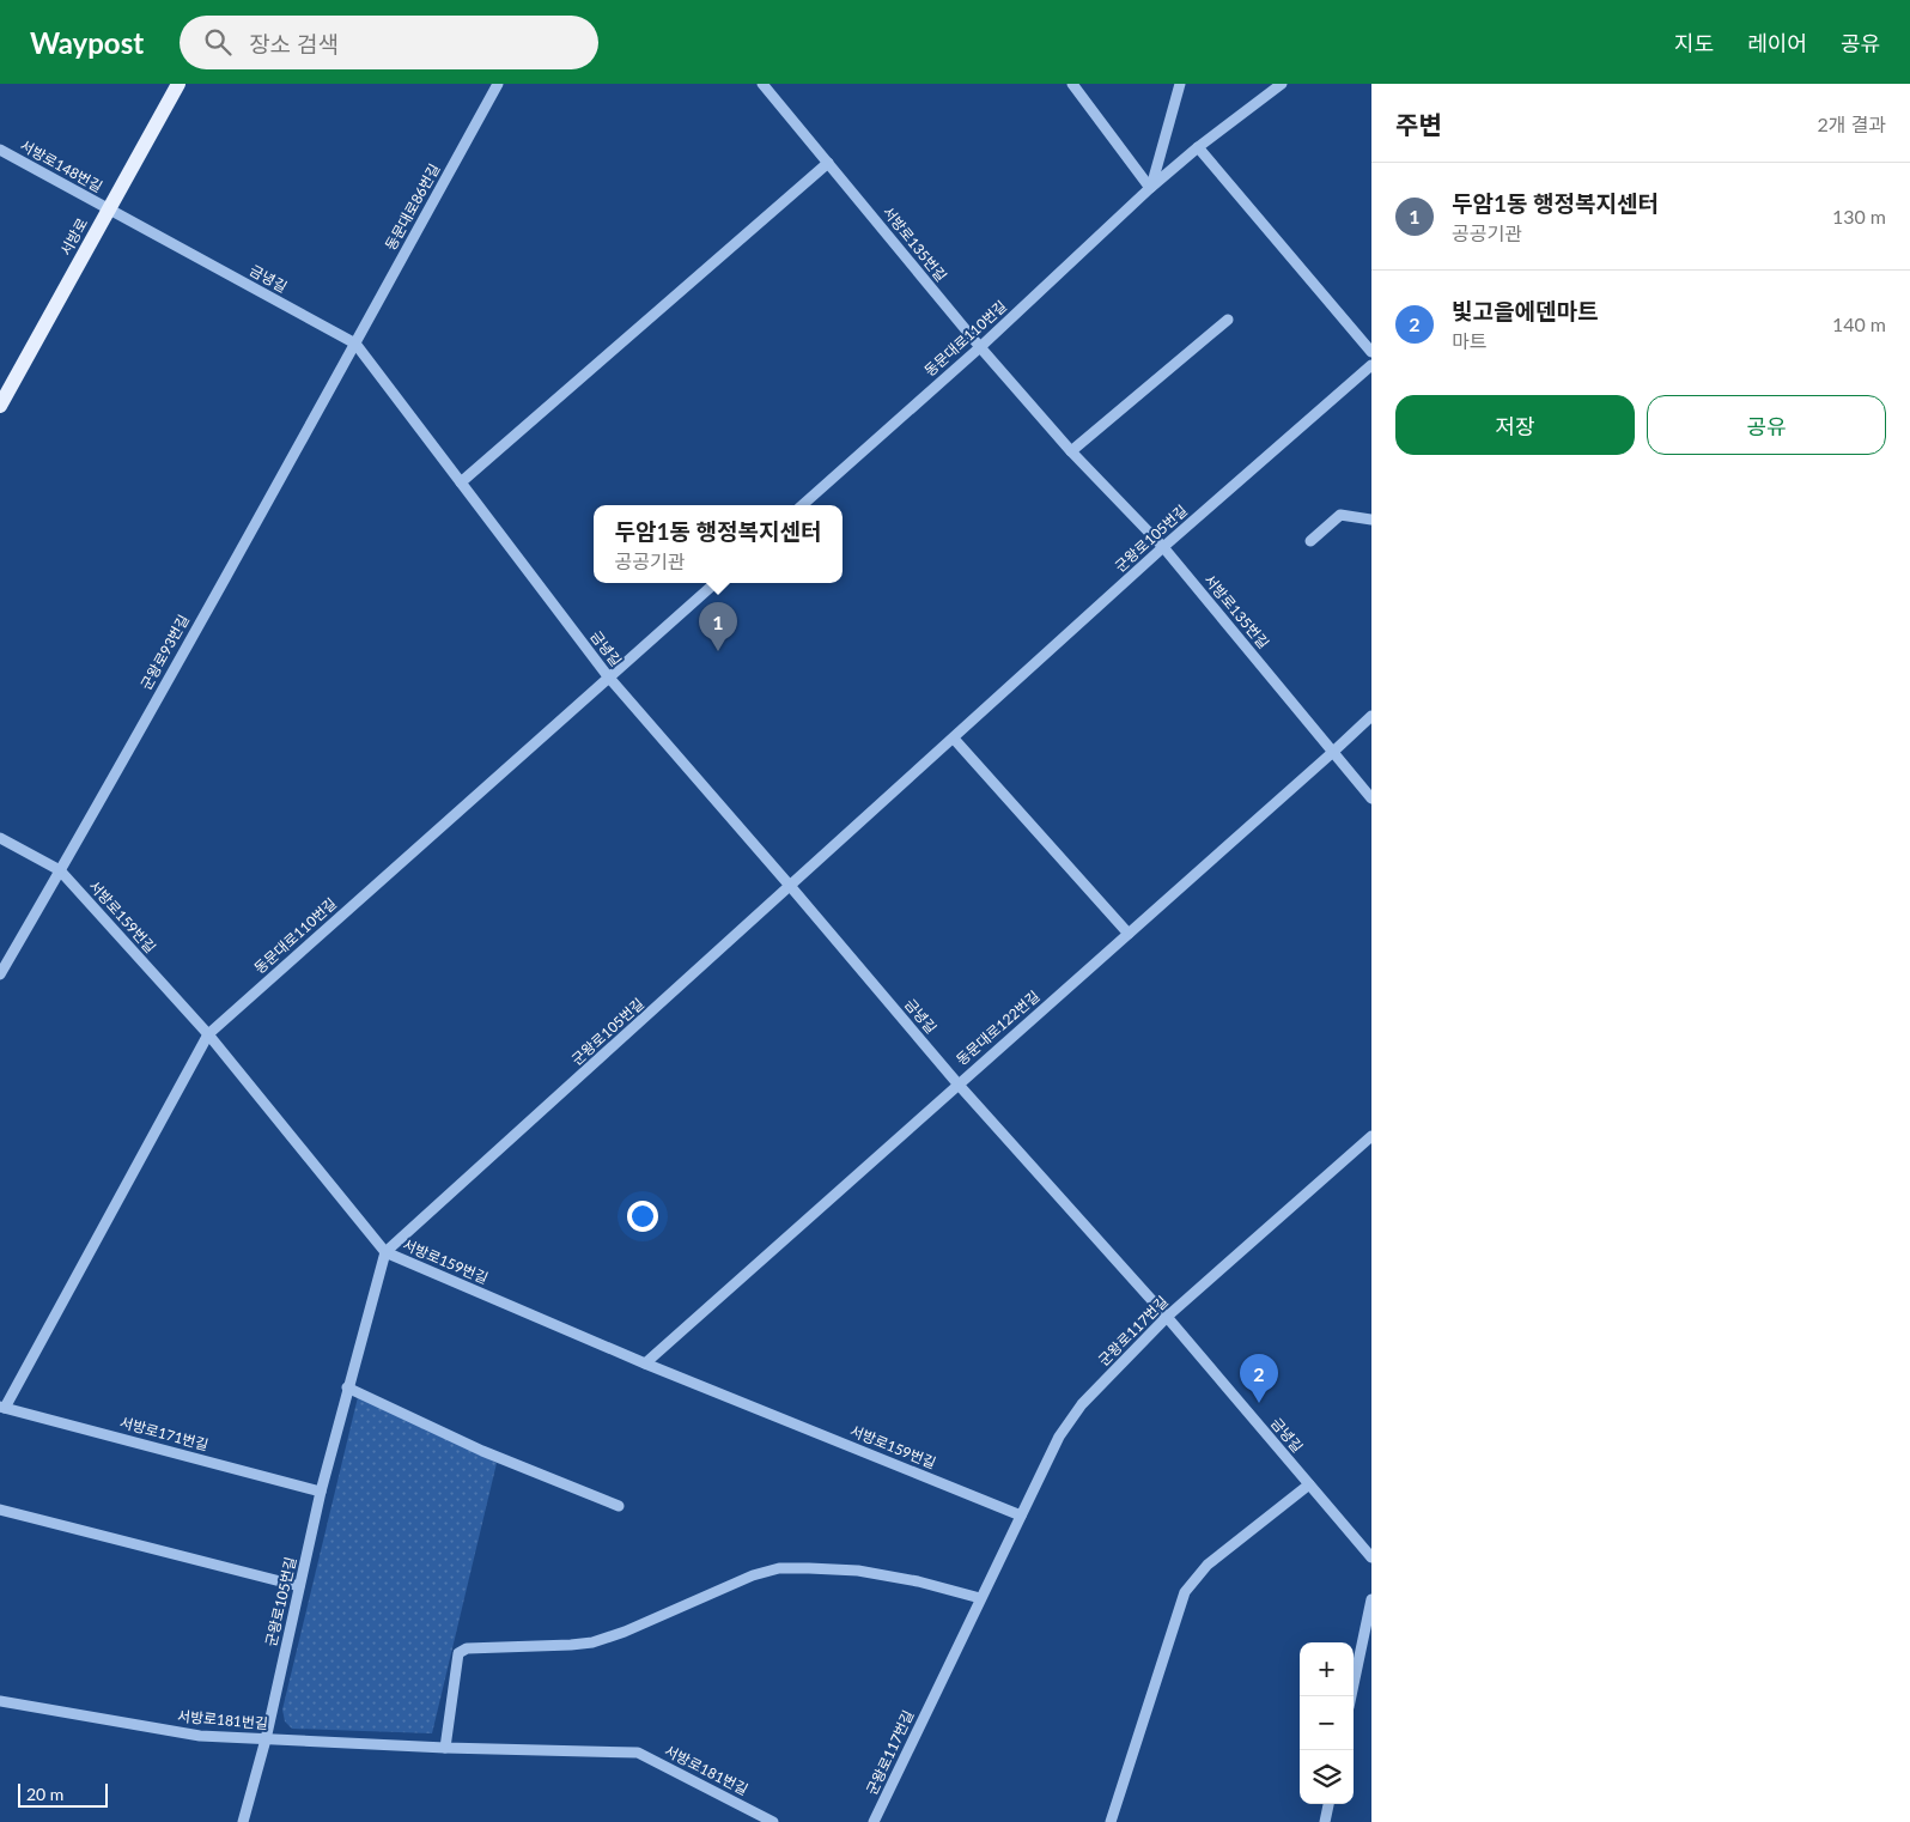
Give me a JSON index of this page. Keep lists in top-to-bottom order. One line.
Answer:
{"streets":{"main road":["서방로"],"lane":["서방로148번길","동문대로86번길","서방로135번길","금녕길","동문대로110번길","군왕로105번길","군왕로93번길","서방로159번길","동문대로122번길","군왕로117번길","서방로171번길","서방로181번길"]},"crossings":[["서방로148번길","서방로"],["서방로148번길","금녕길"],["동문대로86번길","금녕길"],["동문대로86번길","군왕로93번길"],["서방로","금녕길"],["서방로135번길","동문대로110번길"],["서방로135번길","군왕로105번길"],["서방로135번길","동문대로122번길"],["금녕길","동문대로110번길"],["금녕길","군왕로105번길"],["금녕길","군왕로93번길"],["금녕길","동문대로122번길"],["금녕길","군왕로117번길"],["동문대로110번길","서방로159번길"],["동문대로110번길","서방로171번길"],["군왕로105번길","서방로159번길"],["군왕로105번길","서방로171번길"],["군왕로105번길","서방로181번길"],["군왕로93번길","서방로159번길"],["서방로159번길","동문대로122번길"],["서방로159번길","군왕로117번길"]],"scale_bar":"20 m","page":{"header":"Waypost","search":"장소 검색","nav":["지도","레이어","공유"],"heading":["주변","2개 결과"],"list":[{"mark":"1","name":"두암1동 행정복지센터","note":"공공기관","value":"130 m"},{"mark":"2","name":"빛고을에덴마트","note":"마트","value":"140 m"}],"buttons":["저장","공유"],"popup":["두암1동 행정복지센터","공공기관"],"pins":["1","2"],"map_buttons":["+","−"],"scale":"20 m"}}
